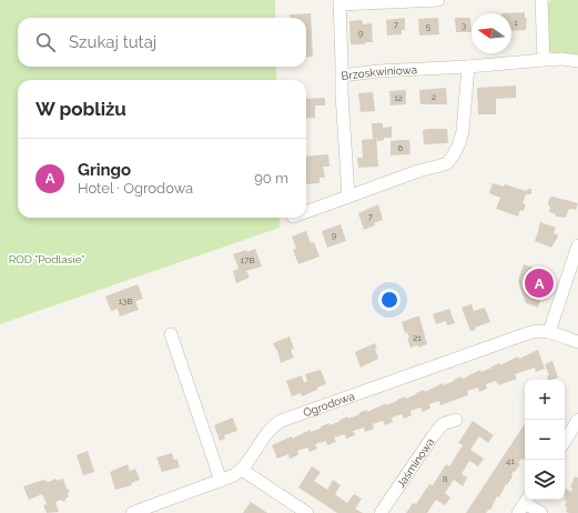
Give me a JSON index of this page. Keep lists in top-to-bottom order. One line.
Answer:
{"streets":{"street":["Brzoskwiniowa","Ogrodowa","Jaśminowa"]},"parks":["ROD \"Podlasie\""],"house_numbers":["1","7","3","5","9","2","12","6","7","9","17B","13B","21","41","8"],"north":"left","page":{"search":"Szukaj tutaj","heading":"W pobliżu","list":[{"mark":"A","name":"Gringo","note":"Hotel · Ogrodowa","value":"90 m"}],"pins":"A","map_buttons":["+","−"]}}
